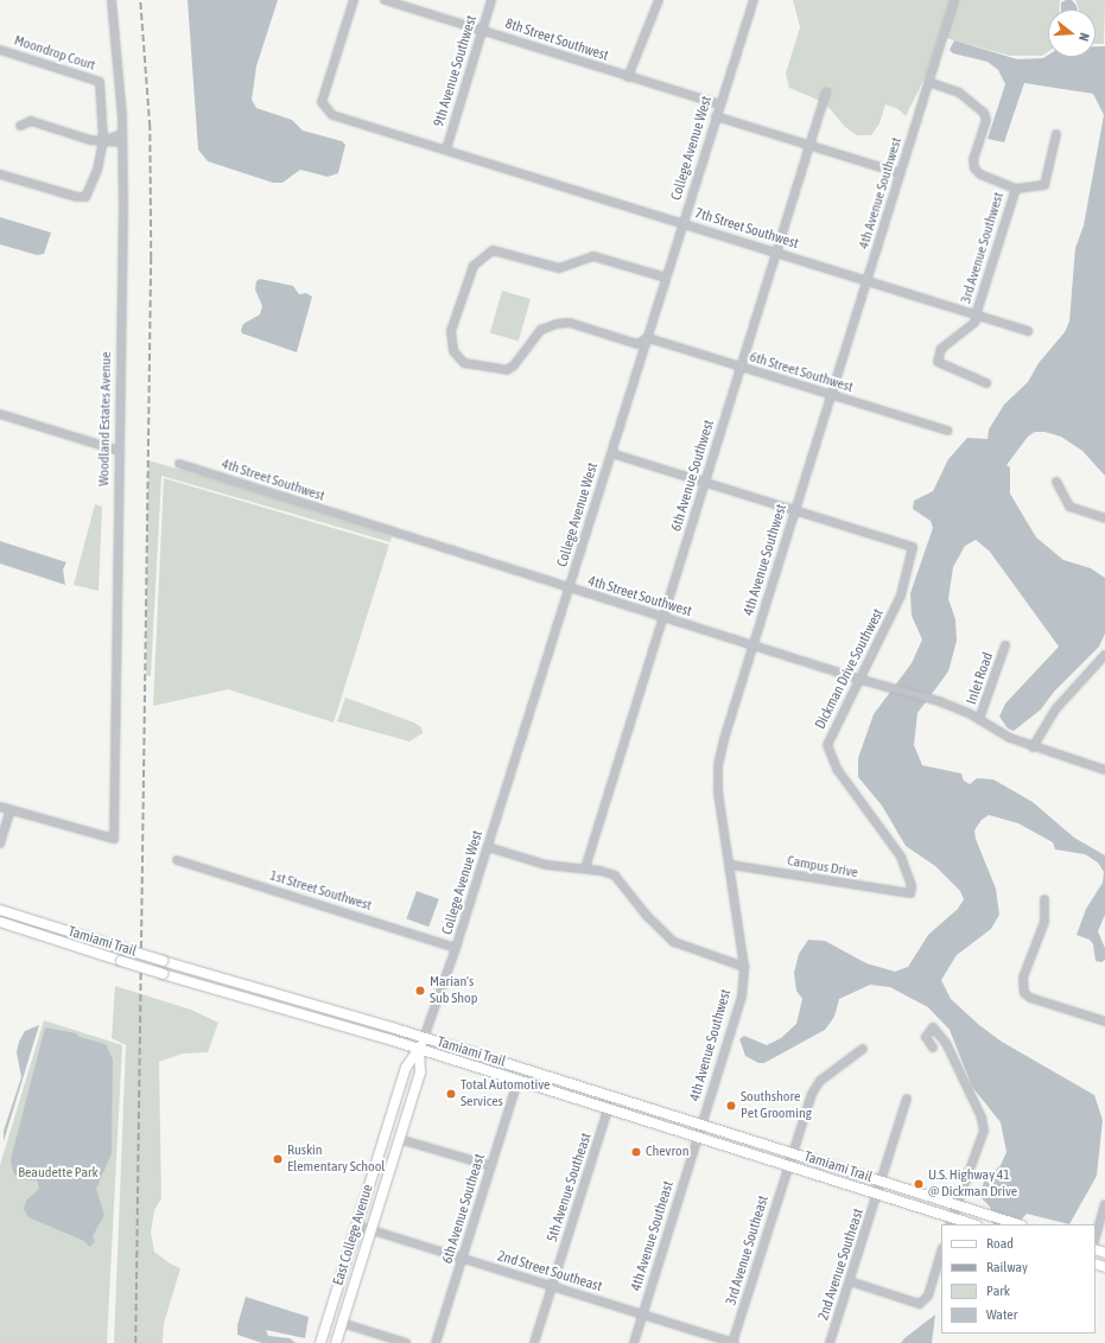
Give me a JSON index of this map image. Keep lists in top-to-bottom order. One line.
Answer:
{"streets":{"main road":["Tamiami Trail","East College Avenue"],"street":["8th Street Southwest","Moondrop Court","9th Avenue Southwest","College Avenue West","4th Avenue Southwest","7th Street Southwest","3rd Avenue Southwest","6th Street Southwest","Woodland Estates Avenue","6th Avenue Southwest","4th Street Southwest","Dickman Drive Southwest","Inlet Road","Campus Drive","1st Street Southwest","5th Avenue Southeast","6th Avenue Southeast","4th Avenue Southeast","3rd Avenue Southeast","2nd Avenue Southeast","2nd Street Southeast"]},"crossings":[["8th Street Southwest","9th Avenue Southwest"],["8th Street Southwest","College Avenue West"],["9th Avenue Southwest","7th Street Southwest"],["College Avenue West","7th Street Southwest"],["College Avenue West","6th Street Southwest"],["College Avenue West","4th Street Southwest"],["College Avenue West","1st Street Southwest"],["College Avenue West","Tamiami Trail"],["College Avenue West","East College Avenue"],["4th Avenue Southwest","7th Street Southwest"],["4th Avenue Southwest","6th Street Southwest"],["4th Avenue Southwest","4th Street Southwest"],["4th Avenue Southwest","Dickman Drive Southwest"],["4th Avenue Southwest","Campus Drive"],["4th Avenue Southwest","Tamiami Trail"],["4th Avenue Southwest","4th Avenue Southeast"],["7th Street Southwest","3rd Avenue Southwest"],["7th Street Southwest","6th Avenue Southwest"],["6th Street Southwest","6th Avenue Southwest"],["6th Avenue Southwest","4th Street Southwest"],["4th Street Southwest","Dickman Drive Southwest"],["4th Street Southwest","Inlet Road"],["Dickman Drive Southwest","Campus Drive"],["Tamiami Trail","5th Avenue Southeast"],["Tamiami Trail","6th Avenue Southeast"],["Tamiami Trail","East College Avenue"],["Tamiami Trail","4th Avenue Southeast"],["Tamiami Trail","3rd Avenue Southeast"],["Tamiami Trail","2nd Avenue Southeast"],["5th Avenue Southeast","2nd Street Southeast"],["6th Avenue Southeast","2nd Street Southeast"],["East College Avenue","2nd Street Southeast"],["4th Avenue Southeast","2nd Street Southeast"],["3rd Avenue Southeast","2nd Street Southeast"]],"parks":["Beaudette Park"],"places":["Marian's Sub Shop","Total Automotive Services","Southshore Pet Grooming","Chevron","Ruskin Elementary School","U.S. Highway 41 @ Dickman Drive"],"legend":["Road","Railway","Park","Water"],"north":"right"}
